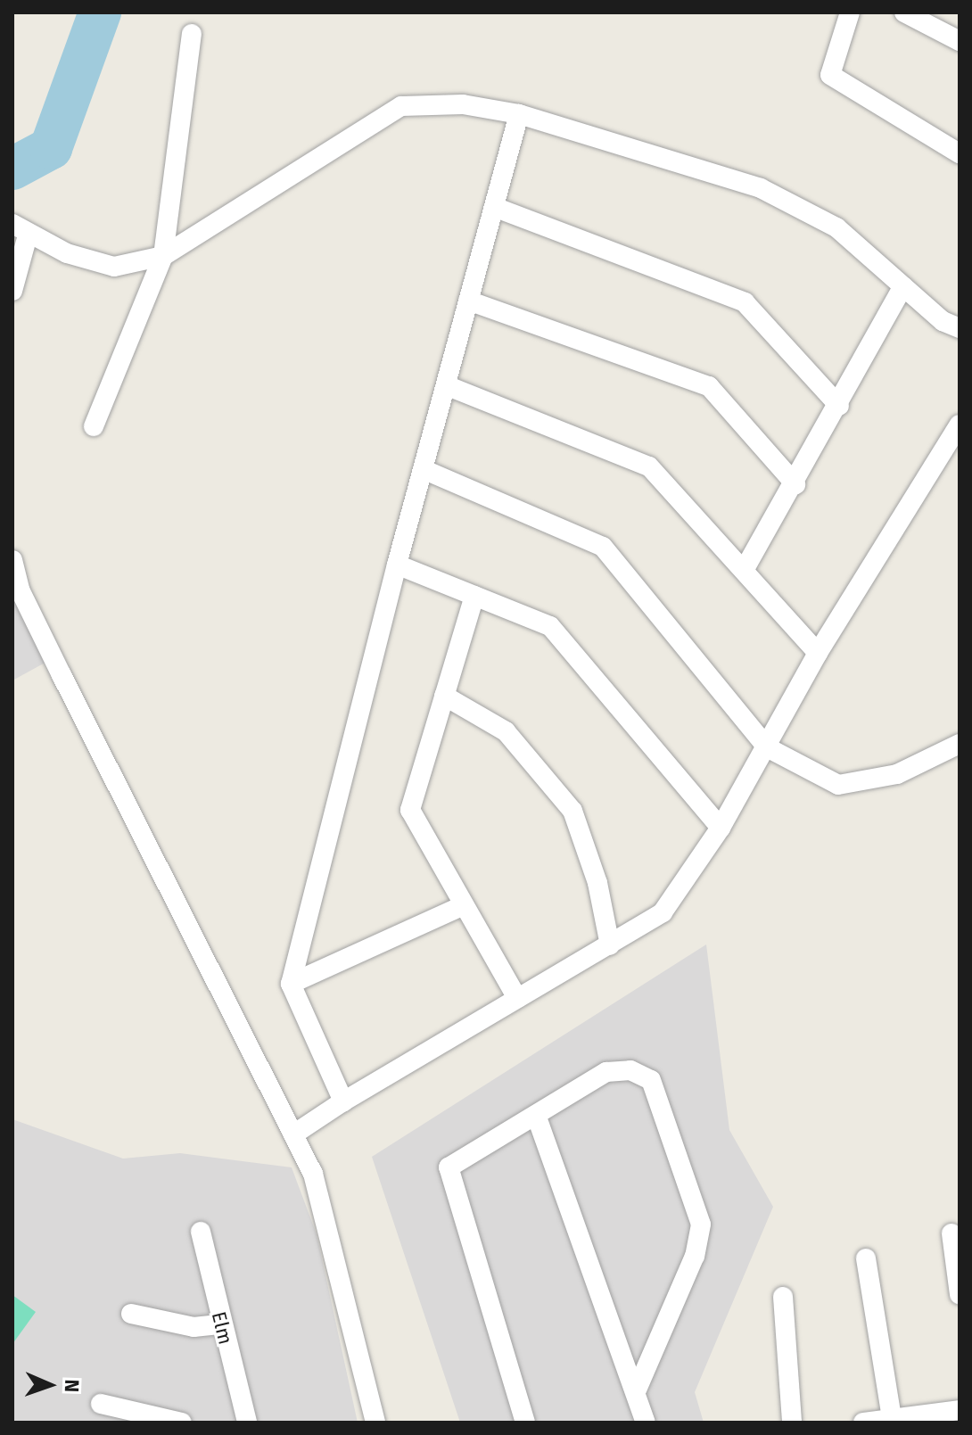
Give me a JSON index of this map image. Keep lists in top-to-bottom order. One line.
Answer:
{"streets":{"street":["Elm"]},"north":"right"}
